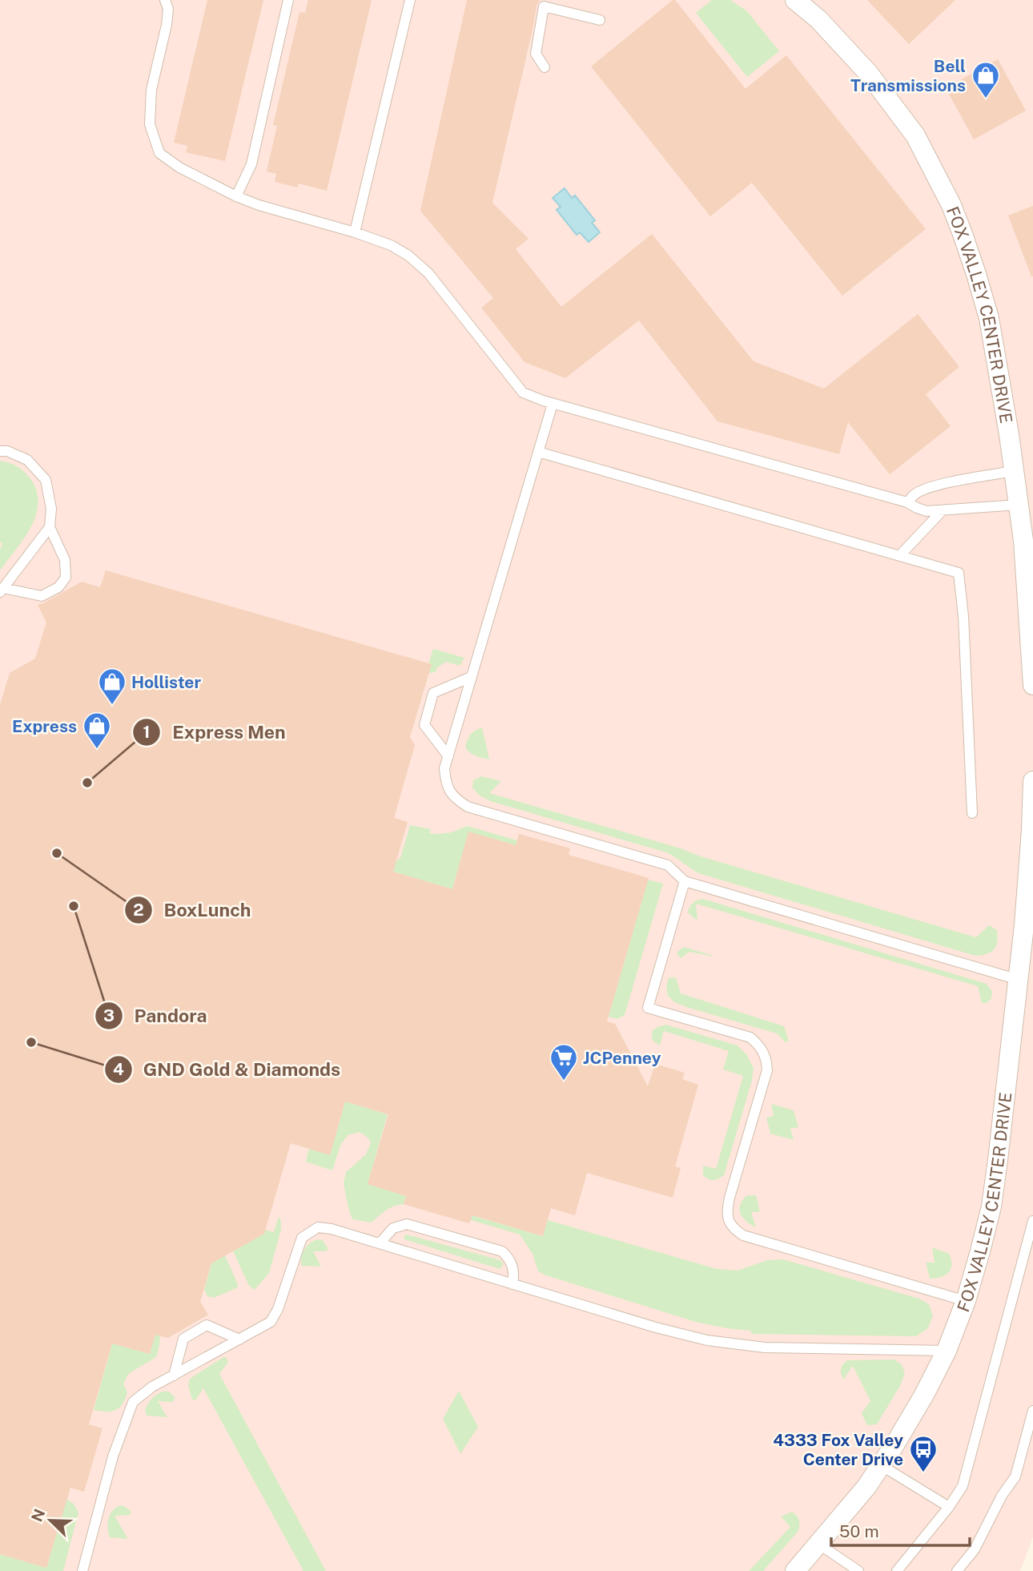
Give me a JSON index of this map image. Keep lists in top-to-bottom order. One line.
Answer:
{"streets":{"street":["FOX VALLEY CENTER DRIVE"]},"places":{"shop":["Bell Transmissions","Hollister","Express"],"other":["Express Men","BoxLunch","Pandora","GND Gold & Diamonds"],"supermarket":["JCPenney"],"bus stop":["4333 Fox Valley Center Drive"]},"scale_bar":"50 m","north":"top left"}
